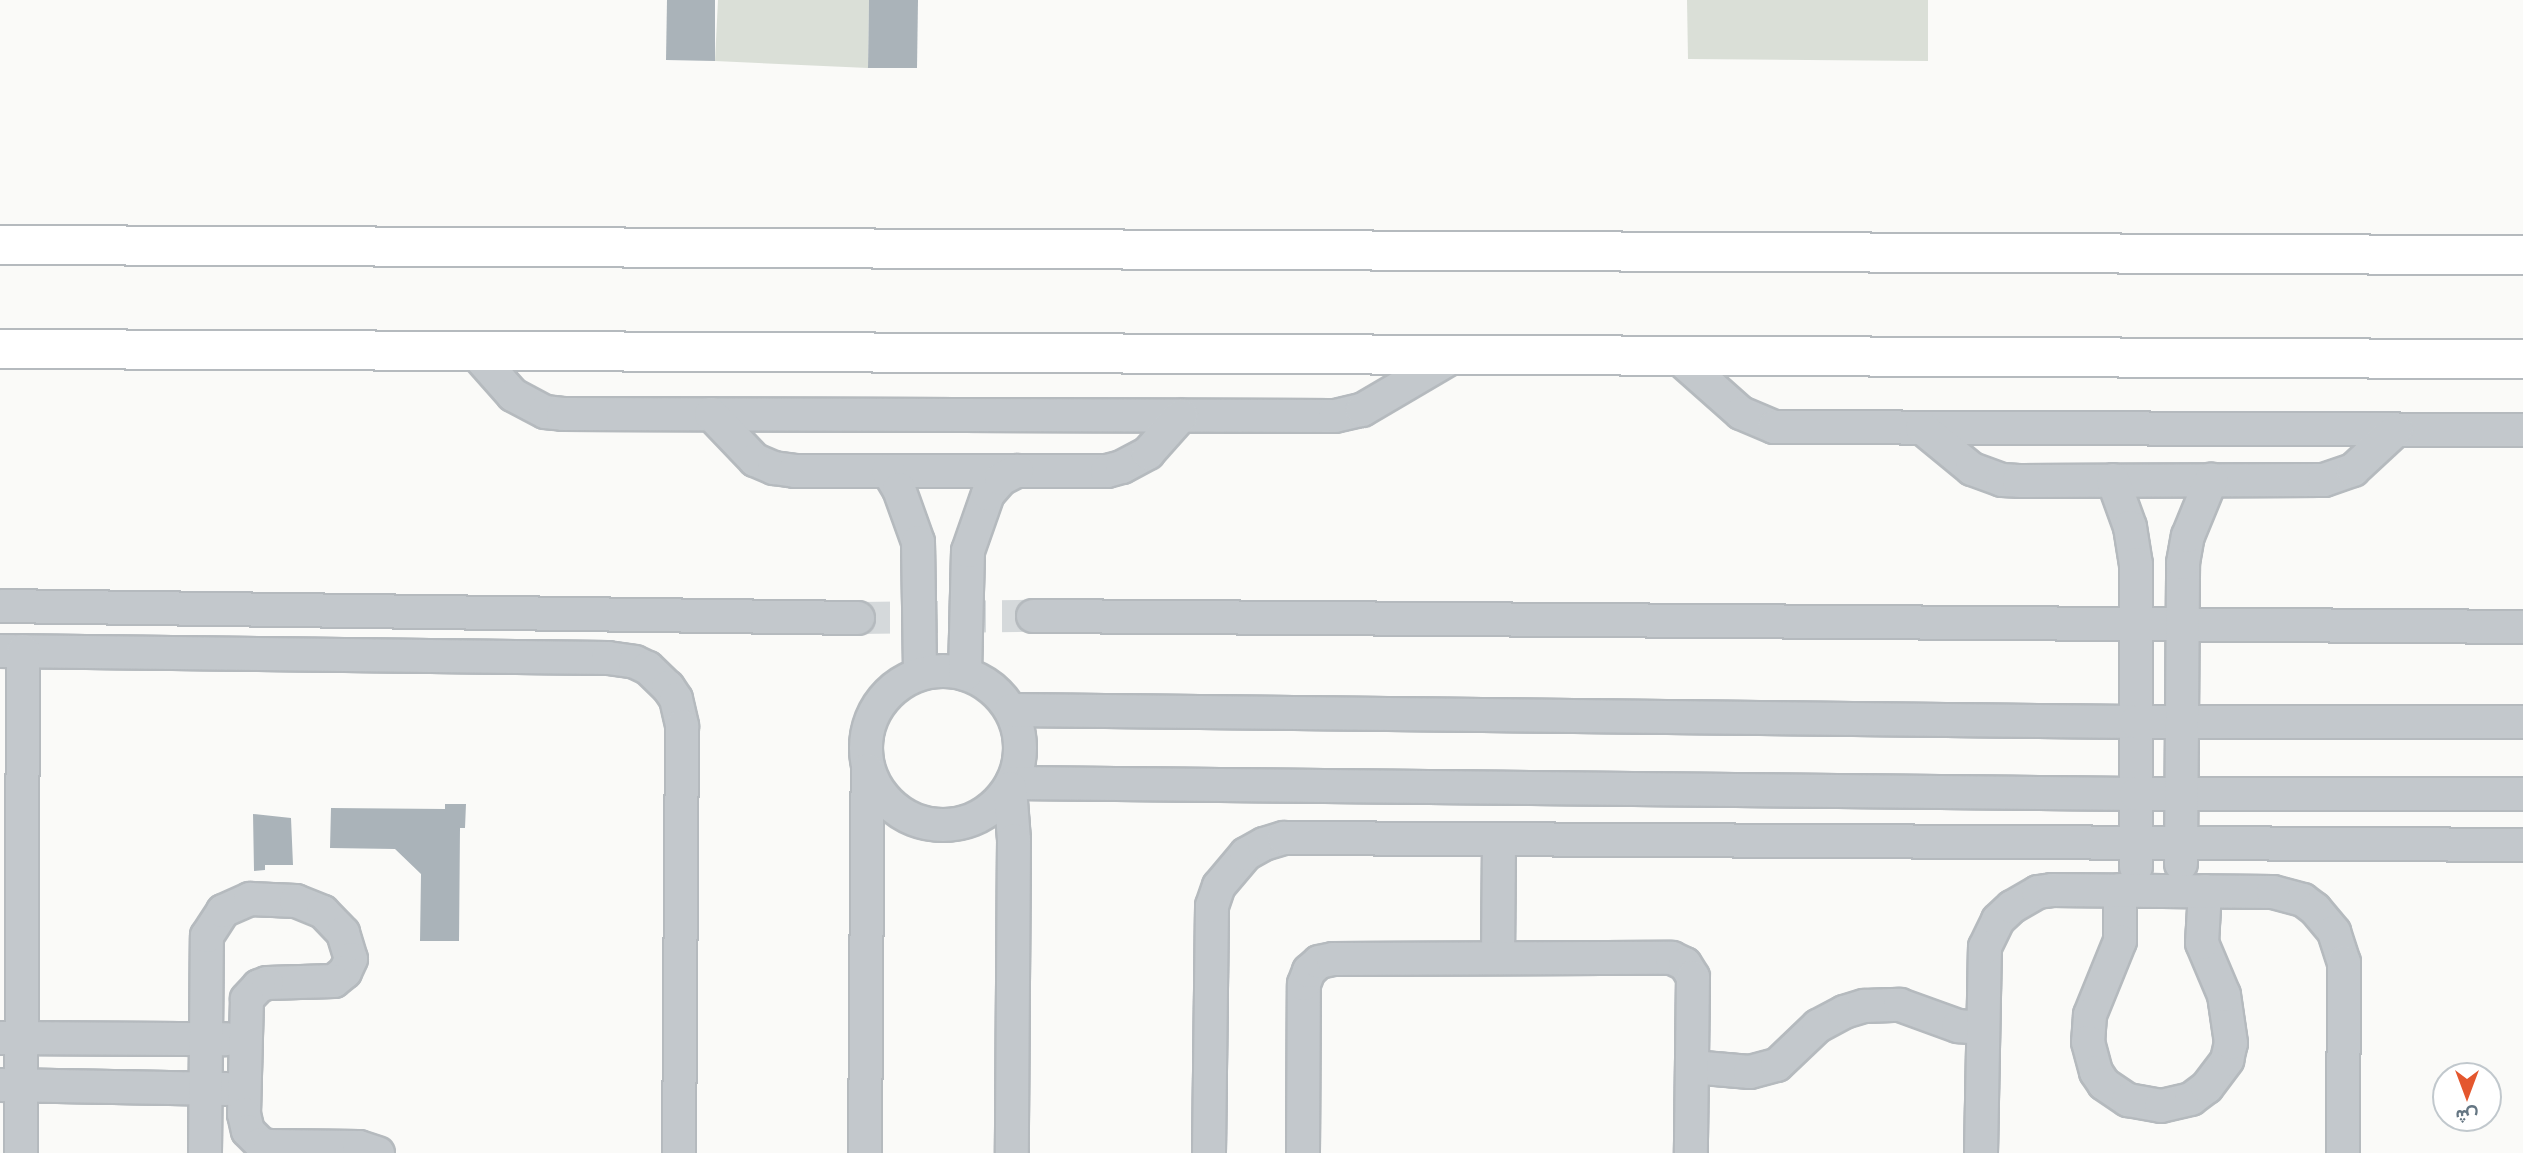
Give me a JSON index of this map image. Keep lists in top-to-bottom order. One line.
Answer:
{"north":"bottom"}
